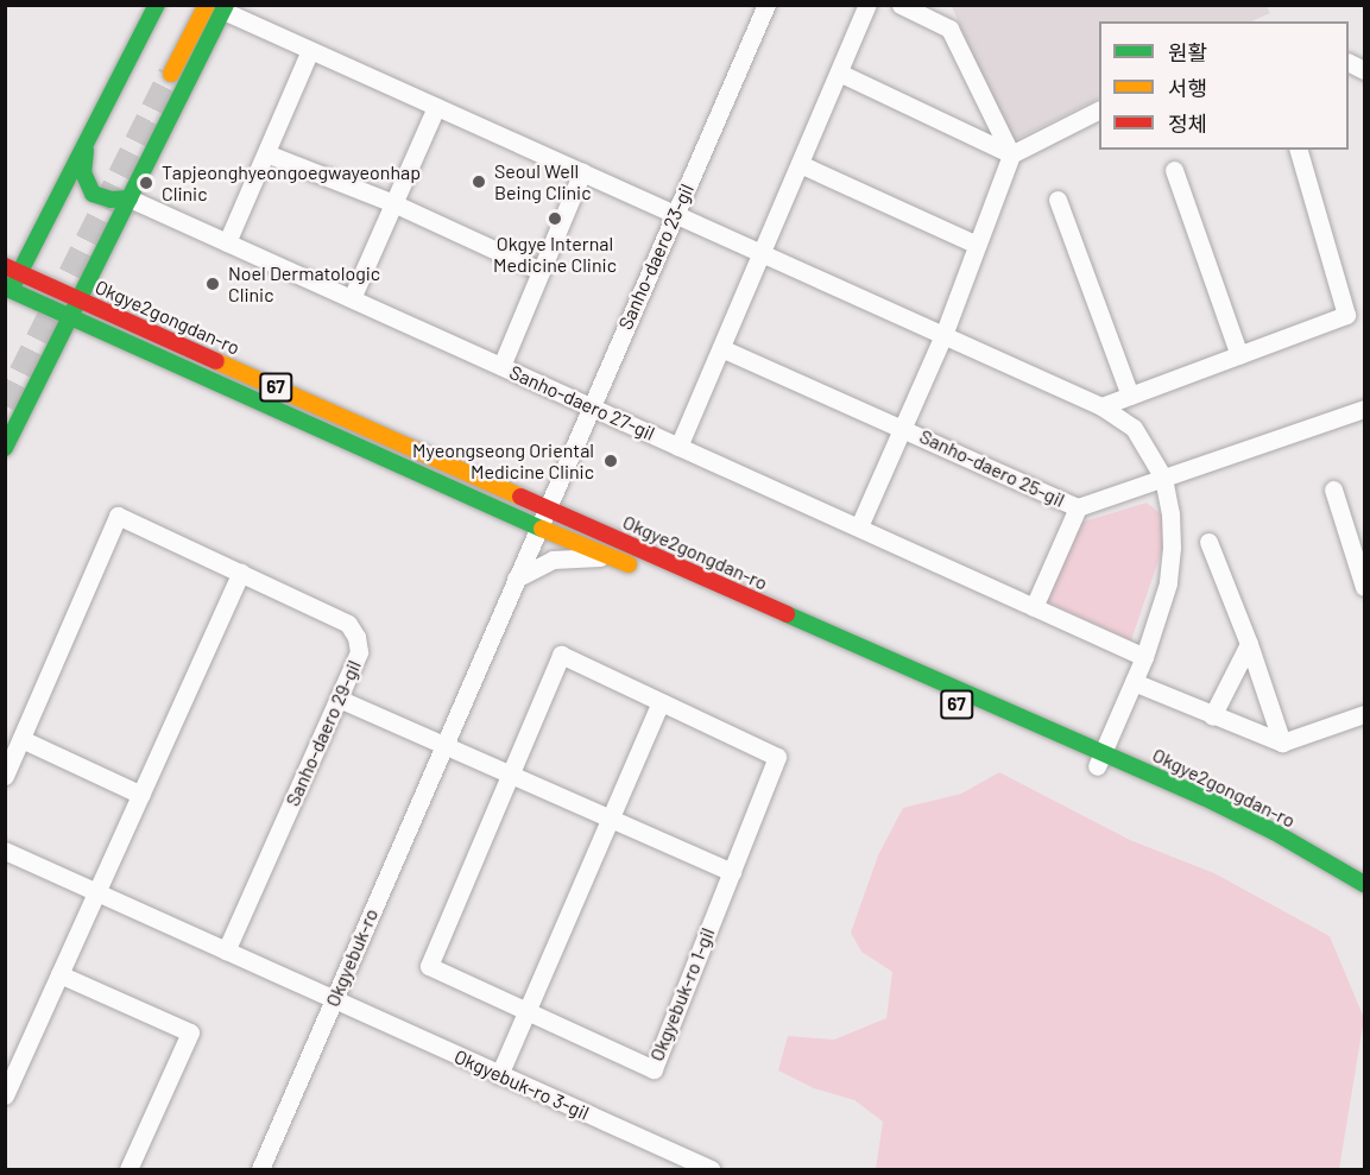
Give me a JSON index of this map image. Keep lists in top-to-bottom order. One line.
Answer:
{"streets":{"main road":["Okgye2gongdan-ro","67"],"street":["Sanho-daero 23-gil","Sanho-daero 27-gil","Sanho-daero 25-gil","Sanho-daero 29-gil","Okgyebuk-ro","Okgyebuk-ro 1-gil","Okgyebuk-ro 3-gil"]},"crossings":[["Sanho-daero 23-gil","Okgye2gongdan-ro"],["Sanho-daero 23-gil","Sanho-daero 27-gil"],["Sanho-daero 23-gil","Okgyebuk-ro"],["Okgye2gongdan-ro","Okgyebuk-ro"],["Sanho-daero 27-gil","Sanho-daero 25-gil"],["Okgyebuk-ro","Okgyebuk-ro 3-gil"]],"places":["Seoul Well Being Clinic","Tapjeonghyeongoegwayeonhap Clinic","Okgye Internal Medicine Clinic","Noel Dermatologic Clinic","Myeongseong Oriental Medicine Clinic"],"legend":["원활","서행","정체"]}
